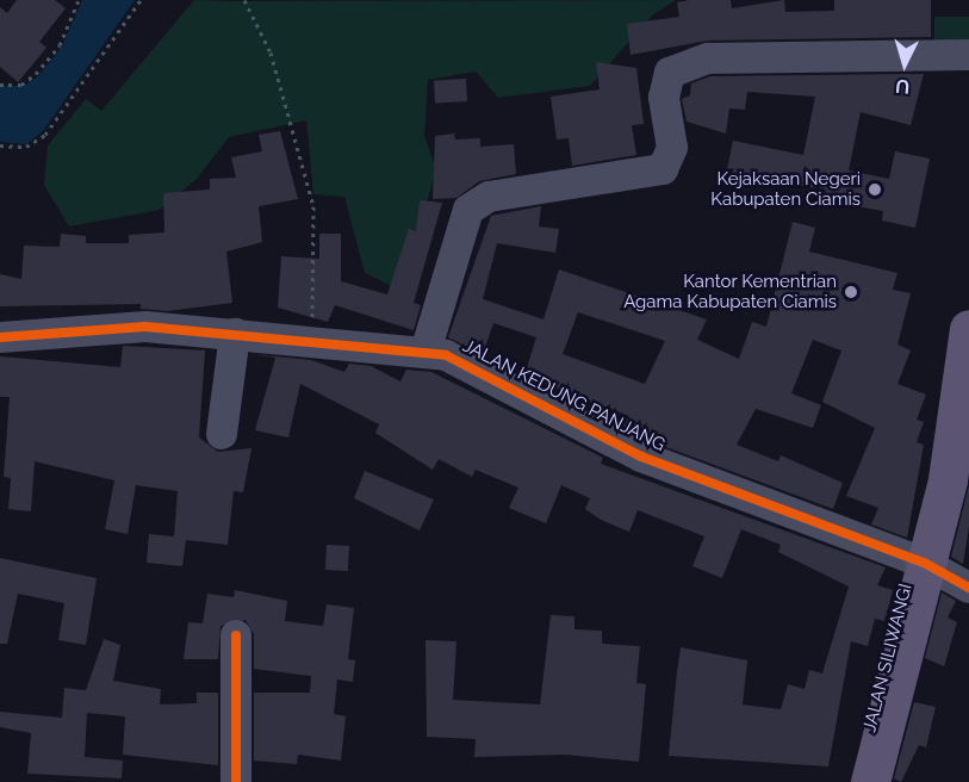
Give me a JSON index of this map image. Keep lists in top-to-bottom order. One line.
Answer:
{"streets":{"main road":["JALAN SILIWANGI"],"street":["JALAN KEDUNG PANJANG"]},"crossings":[["JALAN KEDUNG PANJANG","JALAN SILIWANGI"]],"places":["Kejaksaan Negeri Kabupaten Ciamis","Kantor Kementrian Agama Kabupaten Ciamis"],"north":"bottom"}
